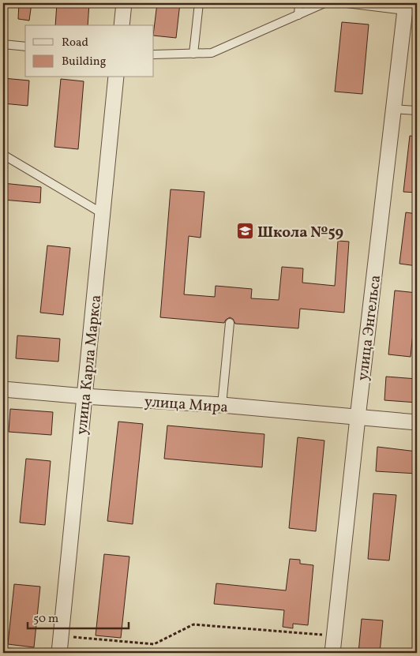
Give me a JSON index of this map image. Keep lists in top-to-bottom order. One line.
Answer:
{"streets":{"street":["улица Энгельса","улица Карла Маркса","улица Мира"]},"crossings":[["улица Энгельса","улица Мира"],["улица Карла Маркса","улица Мира"]],"places":{"school or university":["Школа №59"]},"legend":["Road","Building"],"scale_bar":"50 m"}
